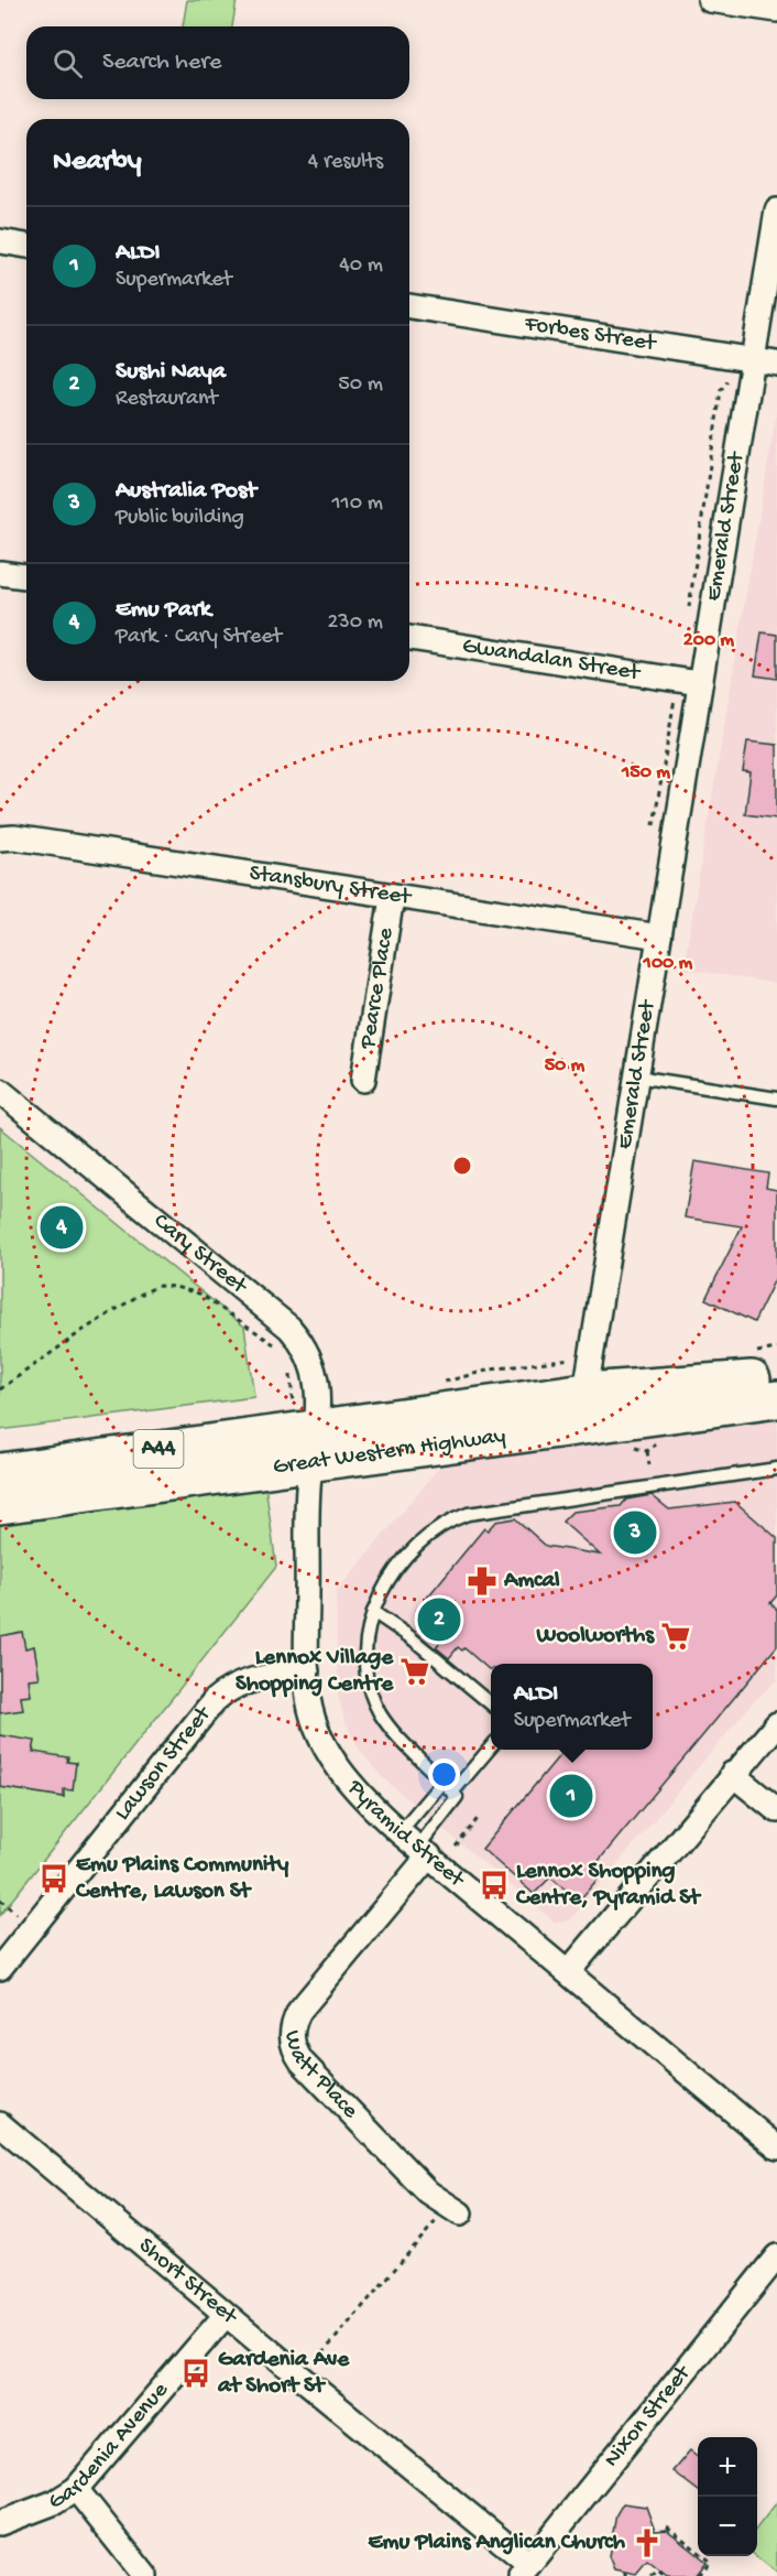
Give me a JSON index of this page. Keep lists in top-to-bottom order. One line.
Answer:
{"streets":{"highway":["A44","Great Western Highway"],"street":["Forbes Street","Emerald Street","Gwandalan Street","Stansbury Street","Pearce Place","Cary Street","Lawson Street","Pyramid Street","Watt Place","Short Street","Nixon Street","Gardenia Avenue"]},"crossings":[["Forbes Street","Emerald Street"],["Emerald Street","Gwandalan Street"],["Emerald Street","Stansbury Street"],["Emerald Street","Great Western Highway"],["Stansbury Street","Pearce Place"],["Cary Street","Great Western Highway"],["Cary Street","Pyramid Street"],["Great Western Highway","Pyramid Street"],["Lawson Street","Pyramid Street"],["Pyramid Street","Watt Place"],["Short Street","Nixon Street"],["Short Street","Gardenia Avenue"]],"places":{"pharmacy":["Amcal"],"supermarket":["Woolworths","Lennox Village Shopping Centre"],"bus stop":["Emu Plains Community Centre, Lawson St","Lennox Shopping Centre, Pyramid St","Gardenia Ave at Short St"],"church":["Emu Plains Anglican Church"]},"page":{"search":"Search here","heading":["Nearby","4 results"],"list":[{"mark":"1","name":"ALDI","note":"Supermarket","value":"40 m"},{"mark":"2","name":"Sushi Naya","note":"Restaurant","value":"50 m"},{"mark":"3","name":"Australia Post","note":"Public building","value":"110 m"},{"mark":"4","name":"Emu Park","note":"Park · Cary Street","value":"230 m"}],"pins":["4","3","2","1"],"popup":["ALDI","Supermarket"],"map_buttons":["+","−"]},"rings":["200 m","150 m","100 m","50 m"]}
